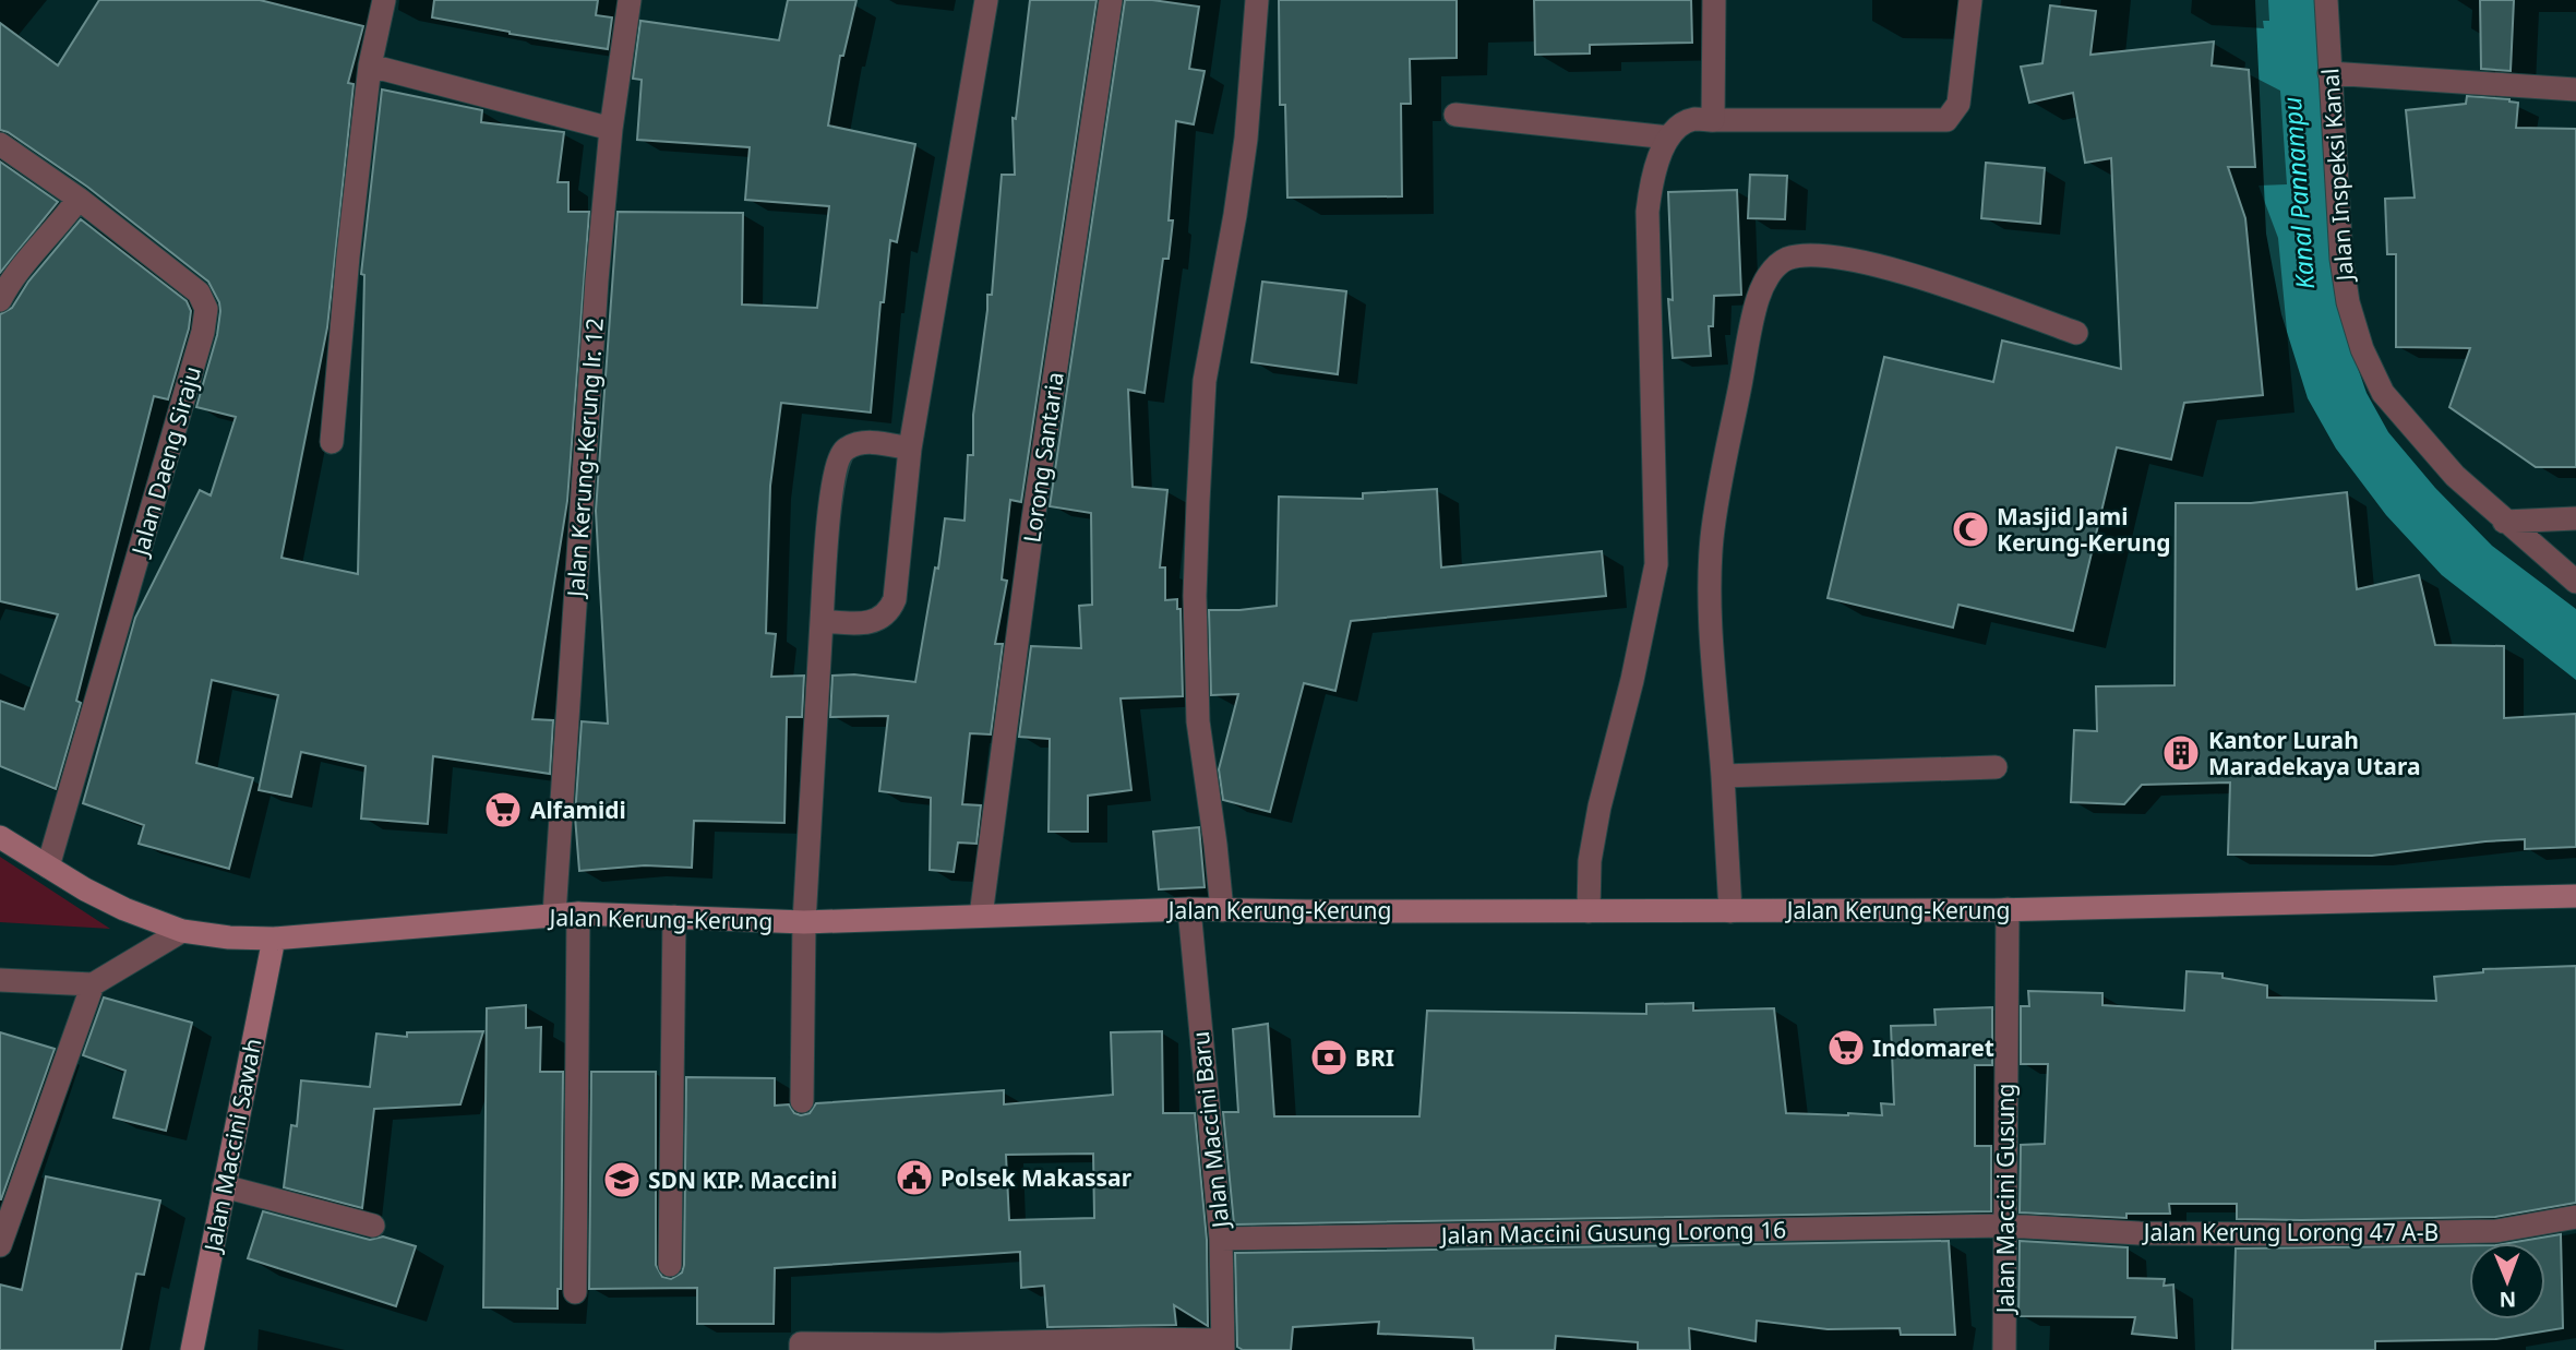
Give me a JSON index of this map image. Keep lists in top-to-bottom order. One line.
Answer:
{"streets":{"street":["Jalan Inspeksi Kanal","Jalan Kerung-Kerung lr. 12","Lorong Santaria","Jalan Daeng Siraju","Jalan Kerung-Kerung","Jalan Maccini Baru","Jalan Maccini Sawah","Jalan Maccini Gusung","Jalan Maccini Gusung Lorong 16","Jalan Kerung Lorong 47 A-B"]},"crossings":[["Jalan Kerung-Kerung lr. 12","Jalan Kerung-Kerung"],["Lorong Santaria","Jalan Kerung-Kerung"],["Jalan Daeng Siraju","Jalan Kerung-Kerung"],["Jalan Kerung-Kerung","Jalan Maccini Baru"],["Jalan Kerung-Kerung","Jalan Maccini Sawah"],["Jalan Kerung-Kerung","Jalan Maccini Gusung"],["Jalan Maccini Baru","Jalan Maccini Gusung Lorong 16"],["Jalan Maccini Gusung","Jalan Maccini Gusung Lorong 16"],["Jalan Maccini Gusung","Jalan Kerung Lorong 47 A-B"],["Jalan Maccini Gusung Lorong 16","Jalan Kerung Lorong 47 A-B"]],"water":["Kanal Pannampu"],"places":{"mosque":["Masjid Jami Kerung-Kerung"],"building":["Kantor Lurah Maradekaya Utara"],"supermarket":["Alfamidi","Indomaret"],"bank":["BRI"],"public building":["Polsek Makassar"],"school or university":["SDN KIP. Maccini"]},"north":"bottom"}
